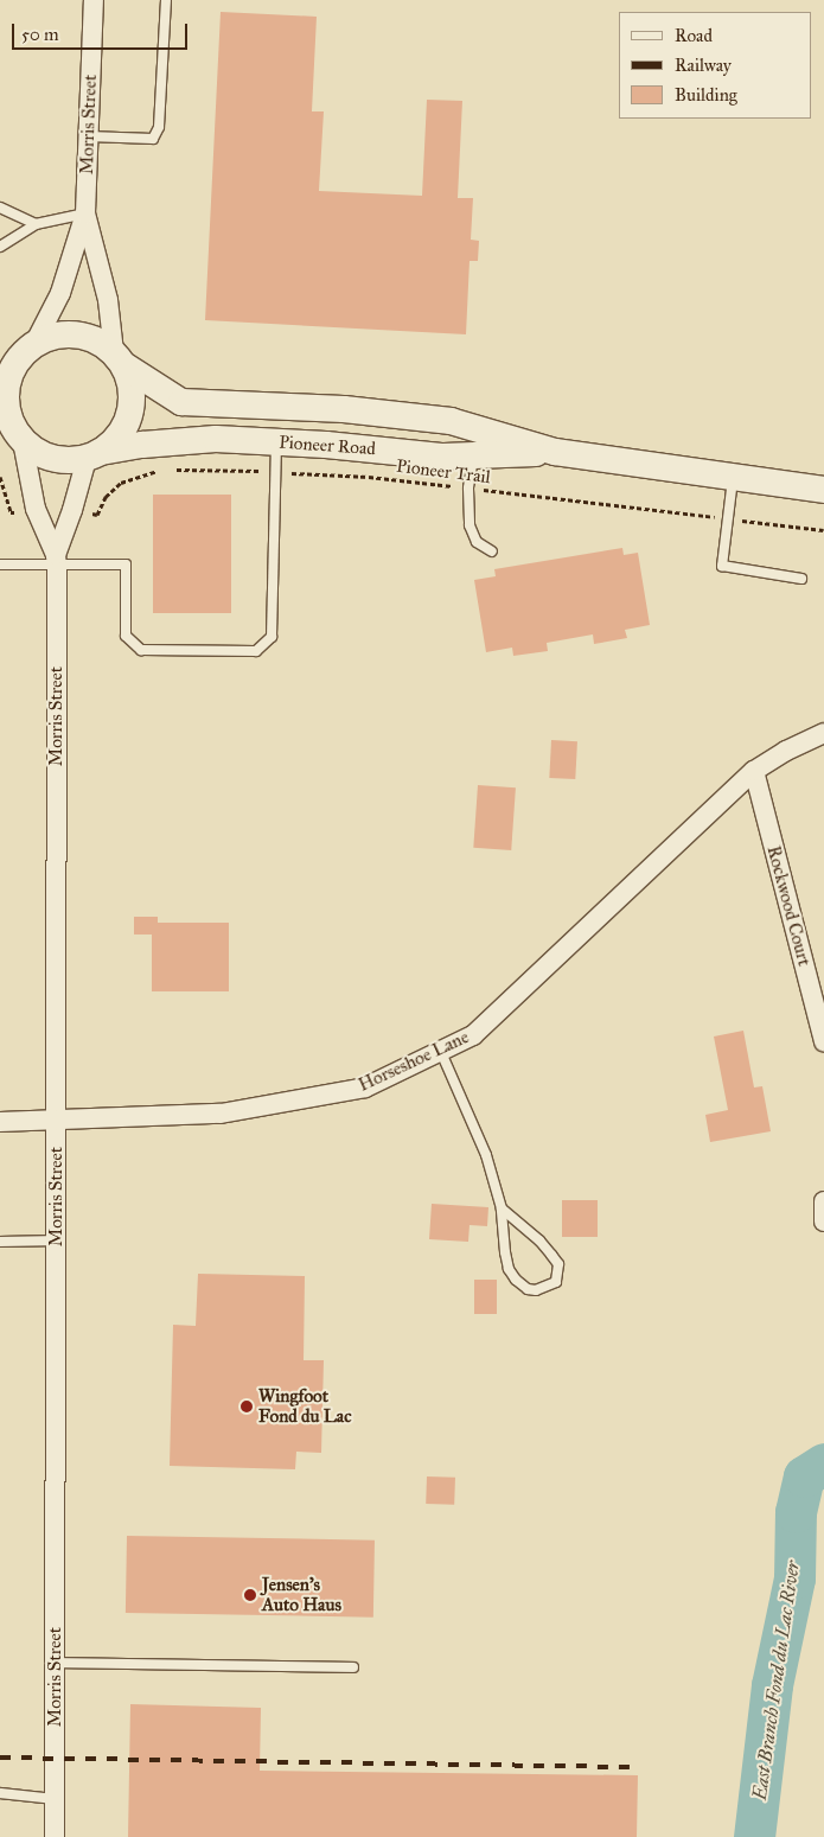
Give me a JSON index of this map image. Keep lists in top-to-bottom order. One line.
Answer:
{"streets":{"main road":["Pioneer Road"],"street":["Morris Street","Rockwood Court","Horseshoe Lane"],"path":["Pioneer Trail"]},"crossings":[["Morris Street","Pioneer Road"],["Morris Street","Pioneer Trail"],["Morris Street","Horseshoe Lane"],["Rockwood Court","Horseshoe Lane"]],"water":["East Branch Fond du Lac River"],"places":["Wingfoot Fond du Lac","Jensen's Auto Haus"],"legend":["Road","Railway","Building"],"scale_bar":"50 m"}
